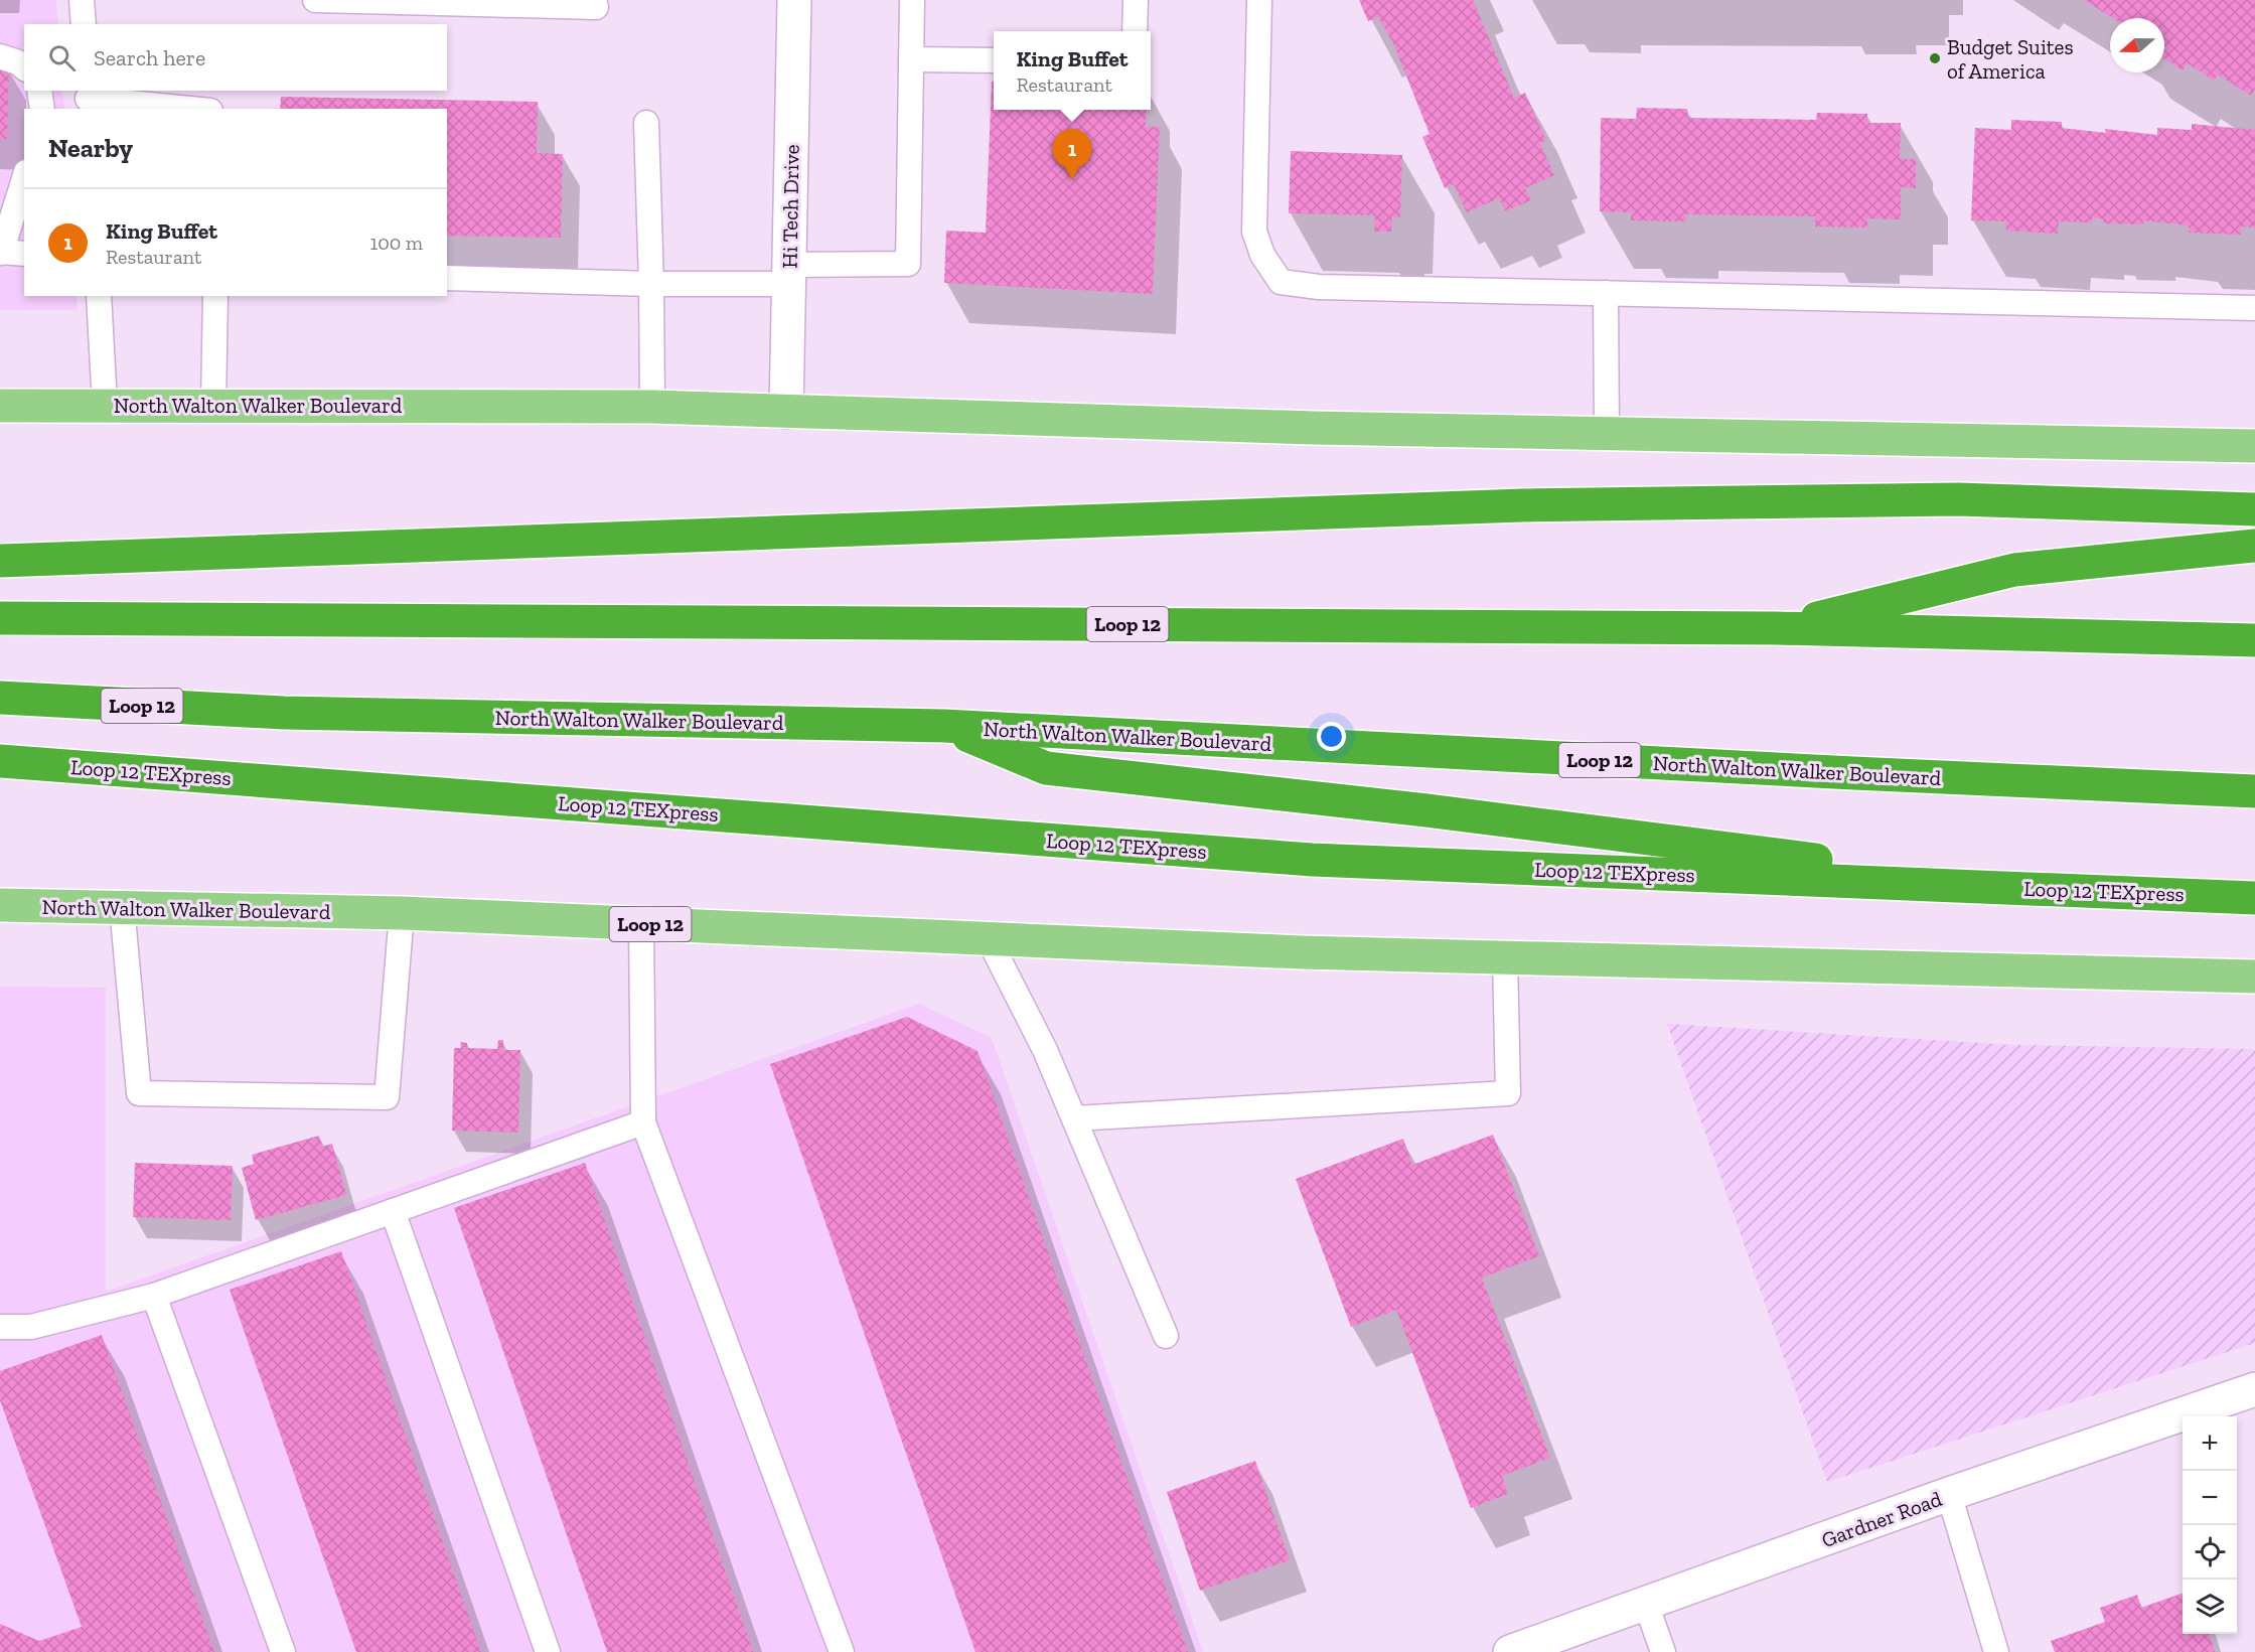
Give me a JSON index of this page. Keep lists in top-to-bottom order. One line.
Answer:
{"streets":{"highway":["North Walton Walker Boulevard","Loop 12","Loop 12 TEXpress"],"street":["Hi Tech Drive","Gardner Road"]},"crossings":[["Hi Tech Drive","North Walton Walker Boulevard"]],"places":["Budget Suites of America"],"north":"left","page":{"search":"Search here","popup":["King Buffet","Restaurant"],"heading":"Nearby","pins":"1","list":[{"mark":"1","name":"King Buffet","note":"Restaurant","value":"100 m"}],"map_buttons":["+","−"]}}
